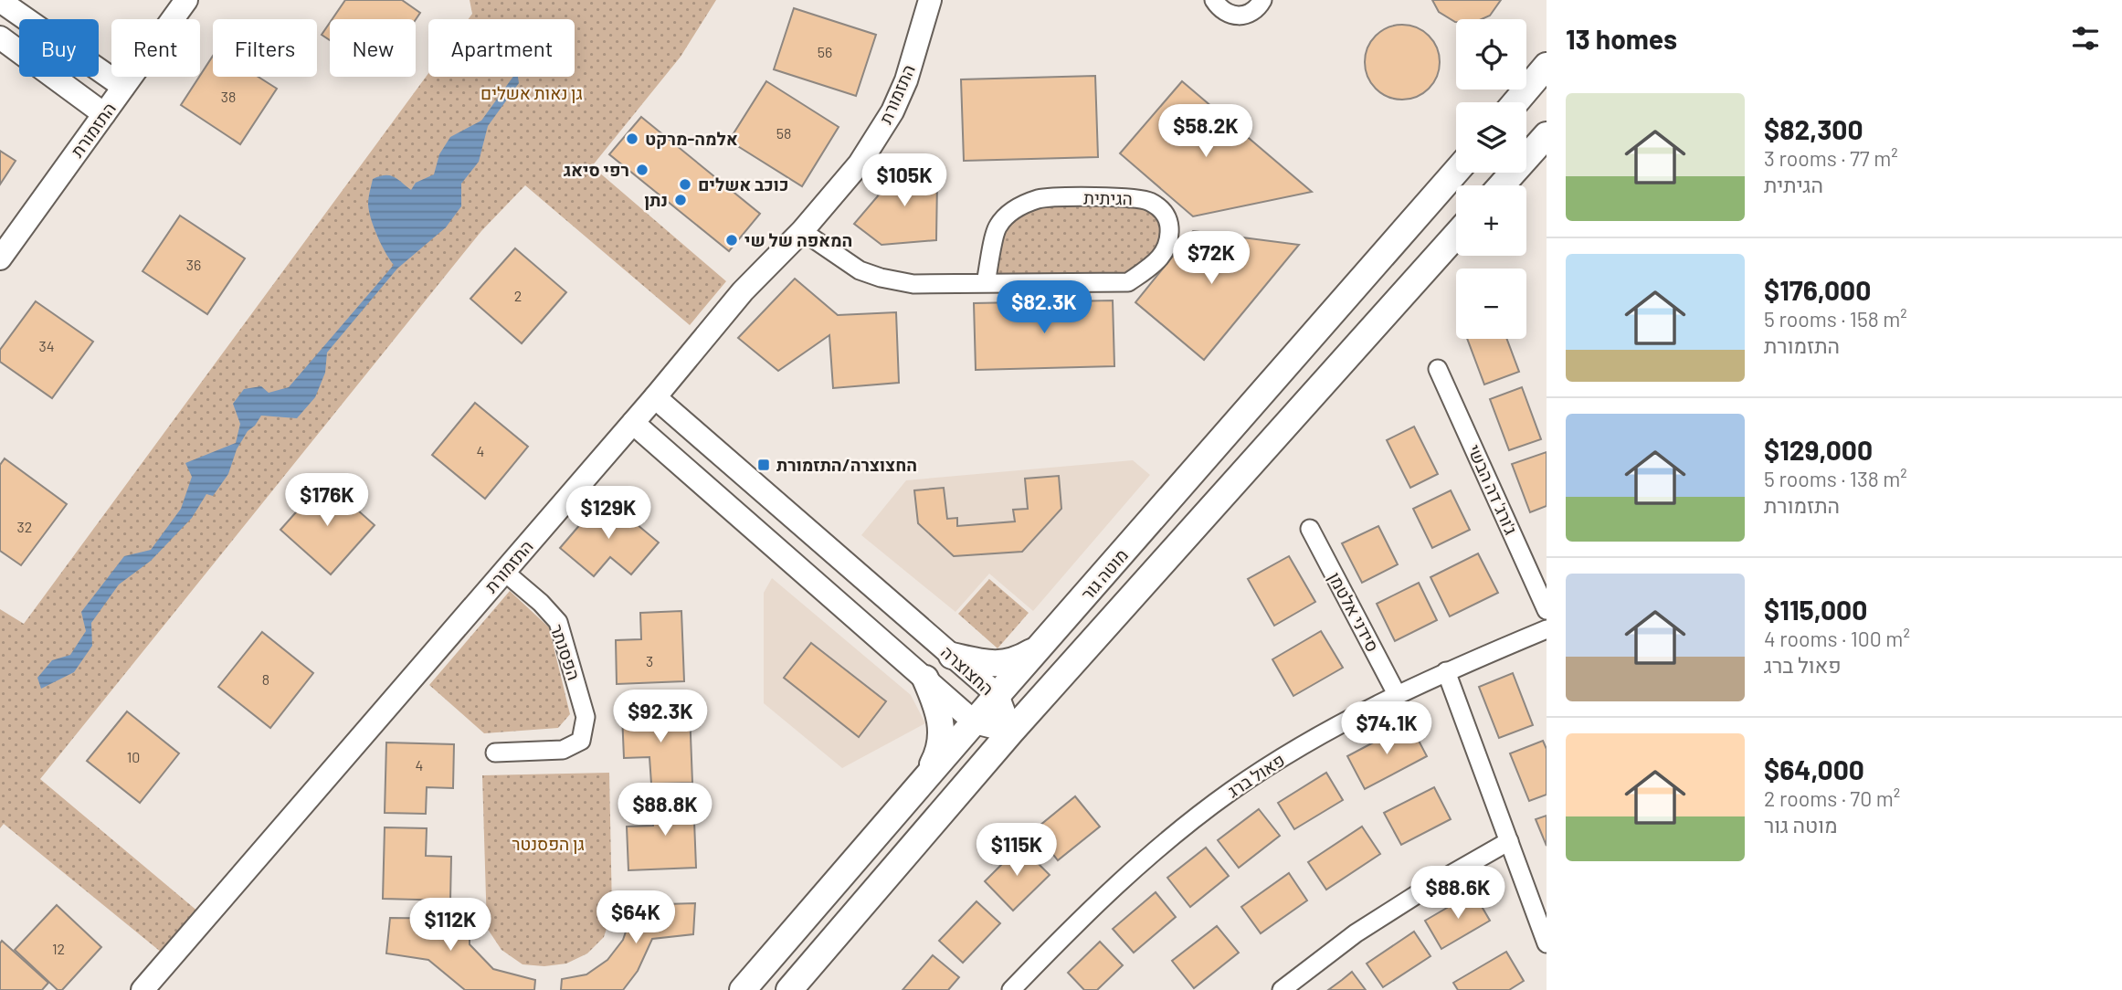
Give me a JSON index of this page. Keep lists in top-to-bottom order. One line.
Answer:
{"streets":{"main road":["מוטה גור"],"street":["התזמורת","הגיתית","ג'ורג' דה הבשי","סידני אלטמן","הפסנתר","החצוצרה","פאול ברג"]},"crossings":[["התזמורת","הגיתית"],["התזמורת","הפסנתר"],["התזמורת","החצוצרה"],["מוטה גור","החצוצרה"],["סידני אלטמן","פאול ברג"]],"parks":["גן נאות אשלים","גן הפסנטר"],"places":{"other":["אלמה-מרקט","רפי סיאג","כוכב אשלים","נתן","המאפה של שי"],"transit":["החצוצרה/התזמורת"]},"house_numbers":["56","38","58","36","2","34","4","32","3","8","10","4","12"],"page":{"heading":"13 homes","map_buttons":["+","−"],"chip":["Buy","Rent","Filters","New","Apartment"],"list":[{"name":"$82,300","note":"3 rooms · 77 m² · הגיתית"},{"name":"$176,000","note":"5 rooms · 158 m² · התזמורת"},{"name":"$129,000","note":"5 rooms · 138 m² · התזמורת"},{"name":"$115,000","note":"4 rooms · 100 m² · פאול ברג"},{"name":"$64,000","note":"2 rooms · 70 m² · מוטה גור"}],"price":["$58.2K","$105K","$72K","$82.3K","$176K","$129K","$92.3K","$74.1K","$88.8K","$115K","$88.6K","$64K","$112K"]}}
